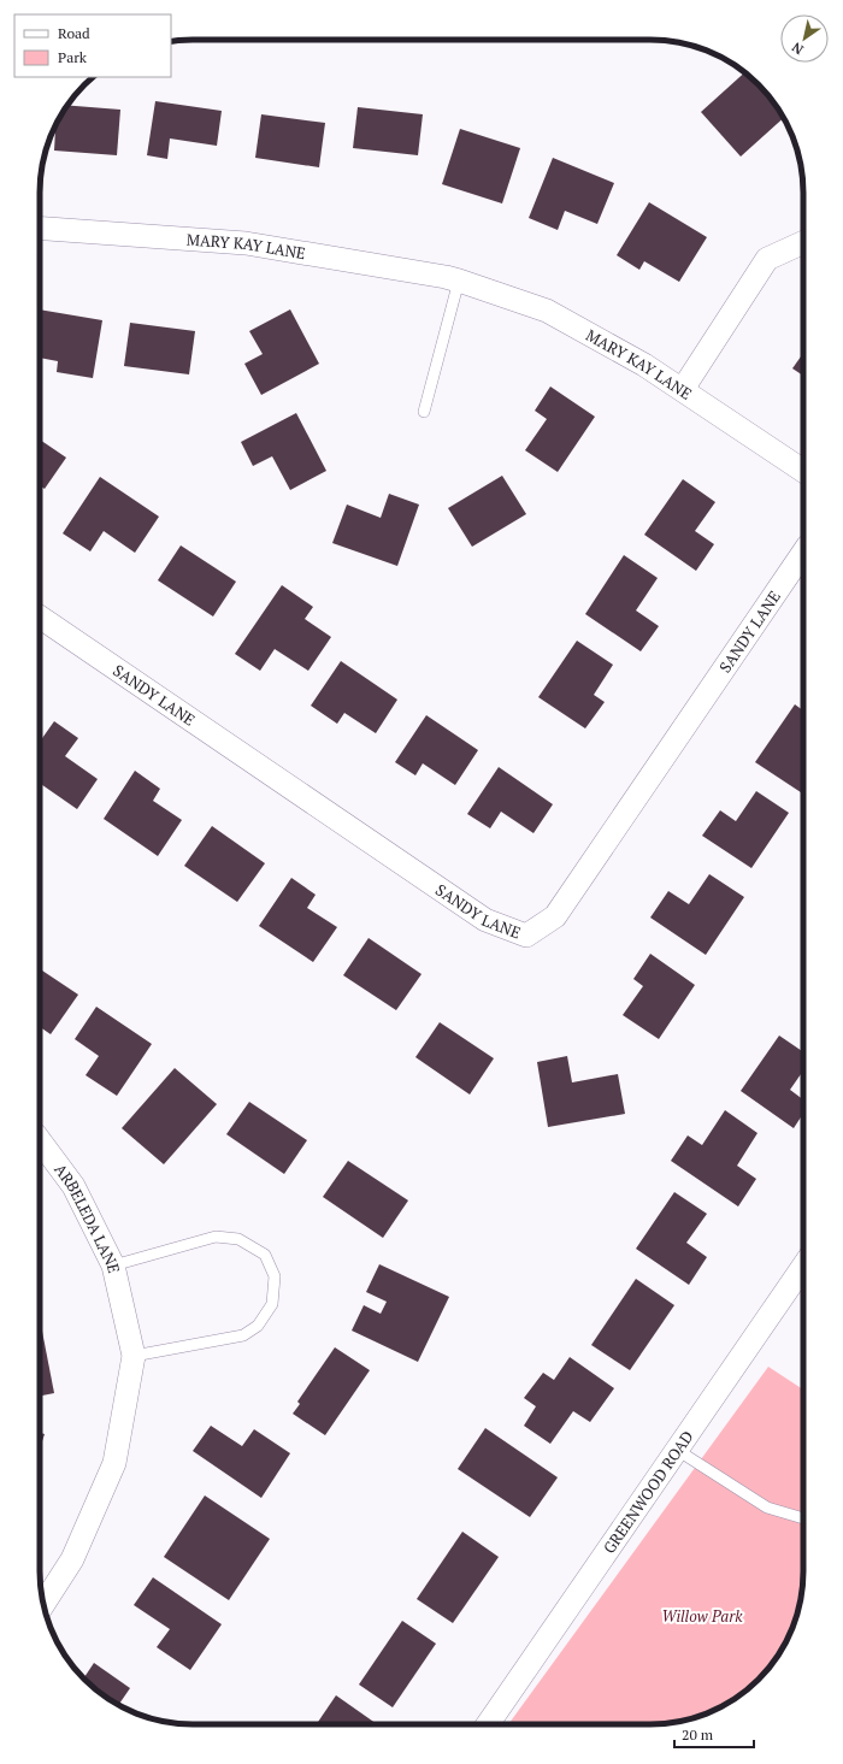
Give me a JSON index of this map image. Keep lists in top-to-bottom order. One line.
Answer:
{"streets":{"street":["MARY KAY LANE","SANDY LANE","ARBELEDA LANE","GREENWOOD ROAD"]},"parks":["Willow Park"],"legend":["Road","Park"],"scale_bar":"20 m","north":"bottom left"}
